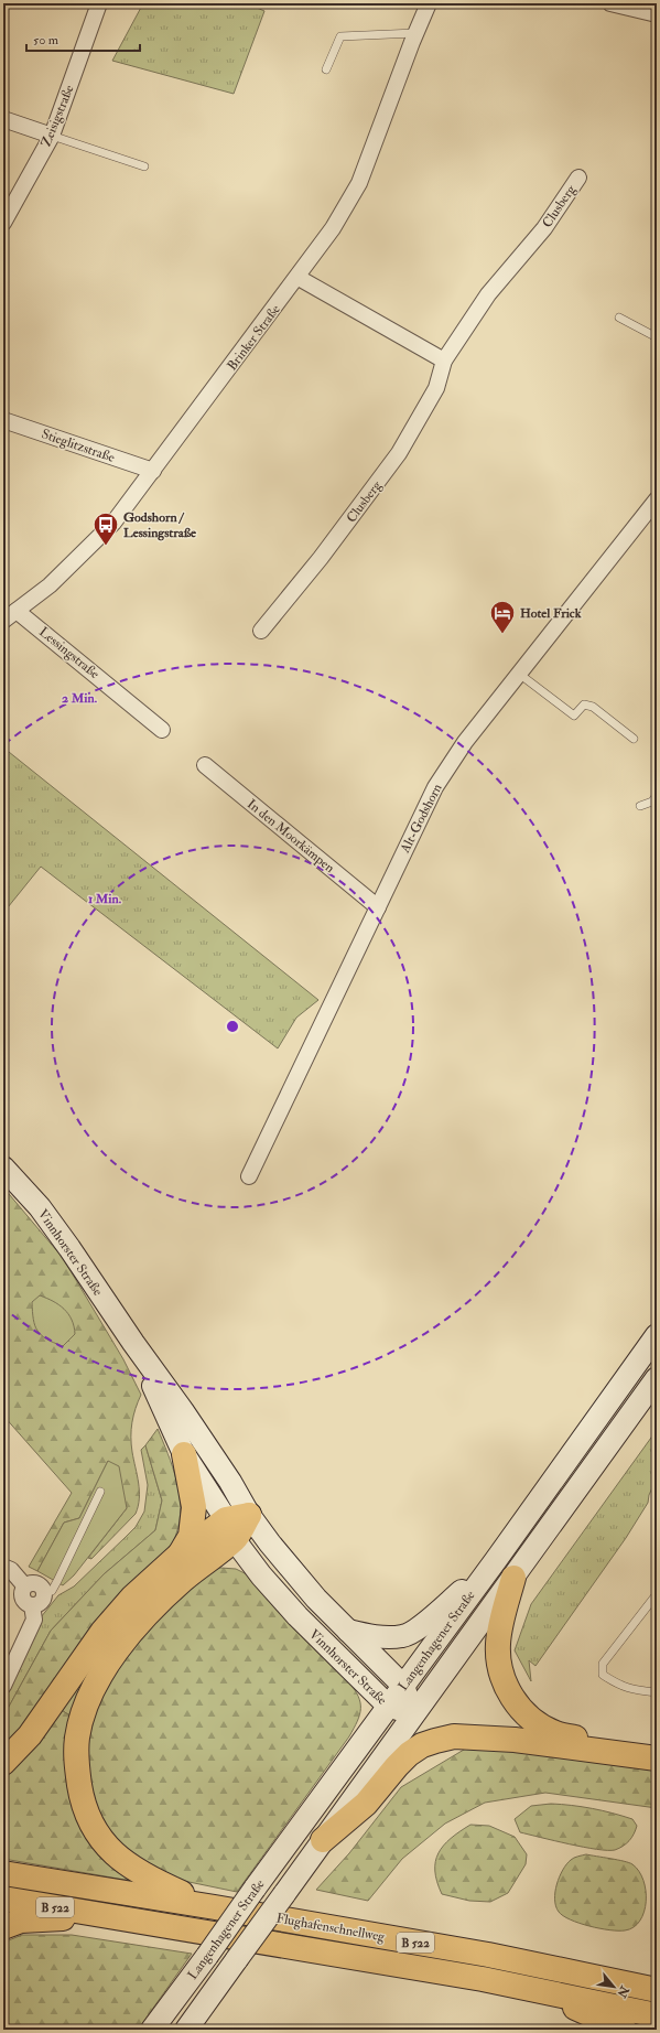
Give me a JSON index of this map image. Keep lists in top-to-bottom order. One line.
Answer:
{"streets":{"highway":["B 522","Flughafenschnellweg"],"main road":["Vinnhorster Straße","Langenhagener Straße"],"street":["Zeisigstraße","Clusberg","Brinker Straße","Stieglitzstraße","Lessingstraße","Alt-Godshorn","In den Moorkämpen"]},"crossings":[["Brinker Straße","Stieglitzstraße"],["Brinker Straße","Lessingstraße"],["Alt-Godshorn","In den Moorkämpen"],["Vinnhorster Straße","Langenhagener Straße"]],"places":{"bus stop":["Godshorn / Lessingstraße"],"hotel":["Hotel Frick"]},"scale_bar":"50 m","north":"bottom right","rings":["2 Min.","1 Min."]}
